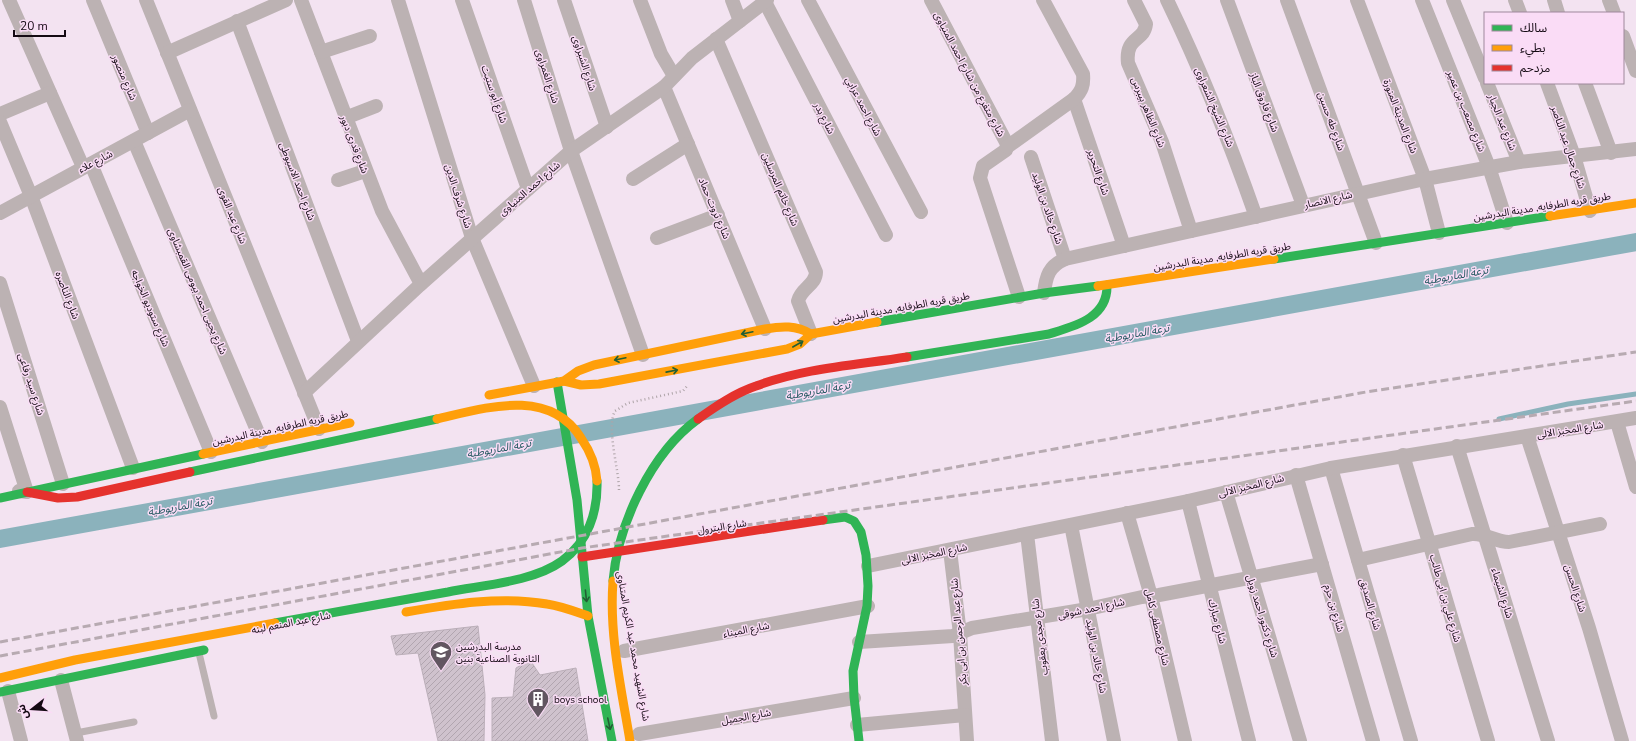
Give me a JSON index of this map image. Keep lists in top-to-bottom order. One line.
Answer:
{"streets":{"main road":["طريق قريه الطرفايه, مدينة البدرشين","شارع البترول","شارع الشهيد محمد عبد الكريم المتناوى"],"street":["شارع الشبراوى","شارع متفرع من شارع احمد المنياوى","شارع الغمراوى","شارع منصور","شارع أبو ستيت","شارع فاروق الباز","شارع احمد عرابي","شارع الشيخ الشعراوى","شارع مصعب بن عمير","شارع الظاهر بيبرس","شارع المدينة المنورة","شارع بدر","شارع طه حسين","شارع عبد الجبار","شارع قدرى دبور","شارع جمال عبد الناصر","شارع علاء","شارع التحرير","شارع احمد الاسيوطى","شارع احمد المنياوى","شارع خاتم المرسلين","شارع شرف الدين","شارع الانصار","شارع ثروت حماد","شارع خالد بن الوليد","شارع عبد القوى","شارع يحيى احمد بيومى القمبشاوى","شارع الناصره","شارع ستوديو الخواجه","شارع سيد رفاعى","شارع المخبز الالى","شارع الحسن","شارع الشيماء","شارع علي بن ابى طالب","شارع الصديق","شارع احمد شوقى","شارع بن حزم","شارع دكتور احمد زويل","شارع مبارك","شارع مصطفى كامل","شارع الميناء","شارع عبد الرحمن بن ابى بكر","شارع مجدى يعقوب","شارع الجميل"]},"crossings":[["شارع الشبراوى","شارع احمد المنياوى"],["شارع متفرع من شارع احمد المنياوى","طريق قريه الطرفايه, مدينة البدرشين"],["شارع الغمراوى","شارع احمد المنياوى"],["شارع الغمراوى","طريق قريه الطرفايه, مدينة البدرشين"],["شارع منصور","شارع علاء"],["شارع أبو ستيت","شارع احمد المنياوى"],["شارع فاروق الباز","شارع الانصار"],["شارع الشيخ الشعراوى","شارع الانصار"],["شارع مصعب بن عمير","شارع الانصار"],["شارع مصعب بن عمير","طريق قريه الطرفايه, مدينة البدرشين"],["شارع الظاهر بيبرس","شارع الانصار"],["شارع المدينة المنورة","شارع الانصار"],["شارع المدينة المنورة","طريق قريه الطرفايه, مدينة البدرشين"],["شارع بدر","شارع احمد المنياوى"],["شارع طه حسين","شارع الانصار"],["شارع طه حسين","طريق قريه الطرفايه, مدينة البدرشين"],["شارع عبد الجبار","شارع الانصار"],["شارع قدرى دبور","شارع احمد المنياوى"],["شارع جمال عبد الناصر","شارع الانصار"],["شارع جمال عبد الناصر","طريق قريه الطرفايه, مدينة البدرشين"],["شارع علاء","شارع عبد القوى"],["شارع علاء","شارع يحيى احمد بيومى القمبشاوى"],["شارع علاء","شارع الناصره"],["شارع علاء","شارع ستوديو الخواجه"],["شارع التحرير","شارع الانصار"],["شارع احمد الاسيوطى","شارع احمد المنياوى"],["شارع احمد المنياوى","شارع خاتم المرسلين"],["شارع احمد المنياوى","شارع شرف الدين"],["شارع احمد المنياوى","شارع ثروت حماد"],["شارع احمد المنياوى","شارع عبد القوى"],["شارع خاتم المرسلين","طريق قريه الطرفايه, مدينة البدرشين"],["شارع شرف الدين","طريق قريه الطرفايه, مدينة البدرشين"],["شارع الانصار","طريق قريه الطرفايه, مدينة البدرشين"],["شارع الانصار","شارع خالد بن الوليد"],["طريق قريه الطرفايه, مدينة البدرشين","شارع ثروت حماد"],["طريق قريه الطرفايه, مدينة البدرشين","شارع عبد القوى"],["طريق قريه الطرفايه, مدينة البدرشين","شارع يحيى احمد بيومى القمبشاوى"],["طريق قريه الطرفايه, مدينة البدرشين","شارع الناصره"],["طريق قريه الطرفايه, مدينة البدرشين","شارع ستوديو الخواجه"],["طريق قريه الطرفايه, مدينة البدرشين","شارع سيد رفاعى"],["شارع خالد بن الوليد","شارع المخبز الالى"],["شارع خالد بن الوليد","شارع احمد شوقى"],["شارع المخبز الالى","شارع البترول"],["شارع المخبز الالى","شارع الحسن"],["شارع المخبز الالى","شارع الشيماء"],["شارع المخبز الالى","شارع علي بن ابى طالب"],["شارع المخبز الالى","شارع الصديق"],["شارع المخبز الالى","شارع بن حزم"],["شارع المخبز الالى","شارع دكتور احمد زويل"],["شارع المخبز الالى","شارع مبارك"],["شارع المخبز الالى","شارع مصطفى كامل"],["شارع المخبز الالى","شارع عبد الرحمن بن ابى بكر"],["شارع المخبز الالى","شارع مجدى يعقوب"],["شارع البترول","شارع الشهيد محمد عبد الكريم المتناوى"],["شارع احمد شوقى","شارع بن حزم"],["شارع احمد شوقى","شارع دكتور احمد زويل"],["شارع احمد شوقى","شارع مبارك"],["شارع احمد شوقى","شارع مصطفى كامل"],["شارع احمد شوقى","شارع عبد الرحمن بن ابى بكر"],["شارع احمد شوقى","شارع مجدى يعقوب"],["شارع الميناء","شارع الشهيد محمد عبد الكريم المتناوى"],["شارع الشهيد محمد عبد الكريم المتناوى","شارع الجميل"]],"water":["ترعة الماريوطية"],"places":{"school or university":["مدرسة البدرشين الثانوية الصناعية بنين"],"building":["boys school"]},"legend":["سالك","بطيء","مزدحم"],"scale_bar":"20 m","north":"left"}
